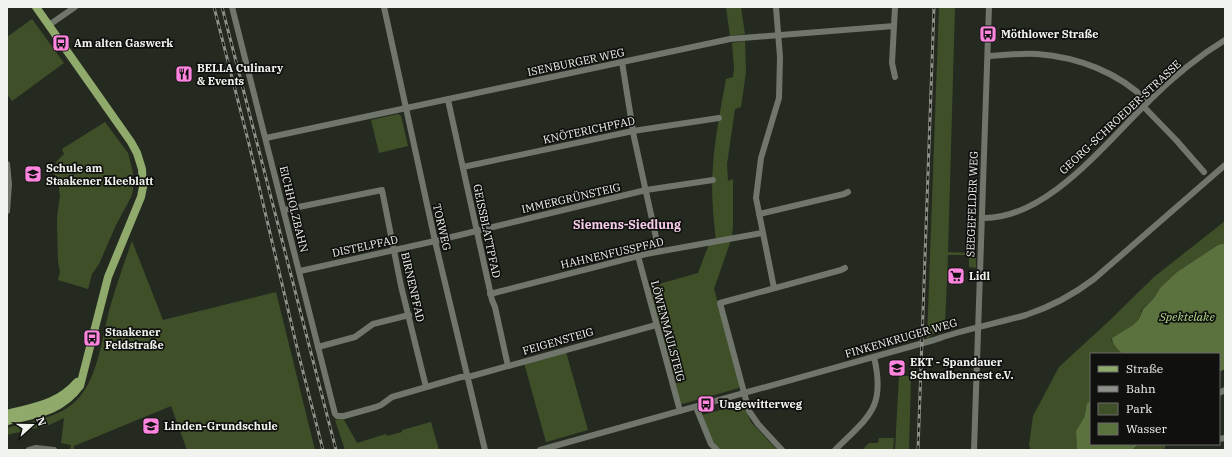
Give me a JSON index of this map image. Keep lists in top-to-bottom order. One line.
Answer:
{"streets":{"street":["ISENBURGER WEG","GEORG-SCHROEDER-STRASSE","KNÖTERICHPFAD","IMMERGRÜNSTEIG","SEEGEFELDER WEG","EICHHOLZBAHN","TORWEG","GEISSBLATTPFAD","DISTELPFAD","HAHNENFUSSPFAD","BIRNENPFAD","LÖWENMAULSTEIG","FINKENKRUGER WEG","FEIGENSTEIG"]},"crossings":[["ISENBURGER WEG","EICHHOLZBAHN"],["ISENBURGER WEG","TORWEG"],["ISENBURGER WEG","GEISSBLATTPFAD"],["GEORG-SCHROEDER-STRASSE","SEEGEFELDER WEG"],["KNÖTERICHPFAD","GEISSBLATTPFAD"],["IMMERGRÜNSTEIG","TORWEG"],["IMMERGRÜNSTEIG","GEISSBLATTPFAD"],["IMMERGRÜNSTEIG","DISTELPFAD"],["SEEGEFELDER WEG","FINKENKRUGER WEG"],["EICHHOLZBAHN","DISTELPFAD"],["EICHHOLZBAHN","BIRNENPFAD"],["EICHHOLZBAHN","FEIGENSTEIG"],["TORWEG","DISTELPFAD"],["TORWEG","FEIGENSTEIG"],["GEISSBLATTPFAD","HAHNENFUSSPFAD"],["GEISSBLATTPFAD","FEIGENSTEIG"],["DISTELPFAD","BIRNENPFAD"],["HAHNENFUSSPFAD","LÖWENMAULSTEIG"],["BIRNENPFAD","FEIGENSTEIG"],["LÖWENMAULSTEIG","FINKENKRUGER WEG"],["LÖWENMAULSTEIG","FEIGENSTEIG"]],"districts":["Siemens-Siedlung"],"water":["Spektelake"],"places":{"bus stop":["Möthlower Straße","Am alten Gaswerk","Staakener Feldstraße","Ungewitterweg"],"restaurant":["BELLA Culinary & Events"],"school or university":["Schule am Staakener Kleeblatt","EKT - Spandauer Schwalbennest e.V.","Linden-Grundschule"],"supermarket":["Lidl"]},"legend":["Straße","Bahn","Park","Wasser"],"north":"right"}
